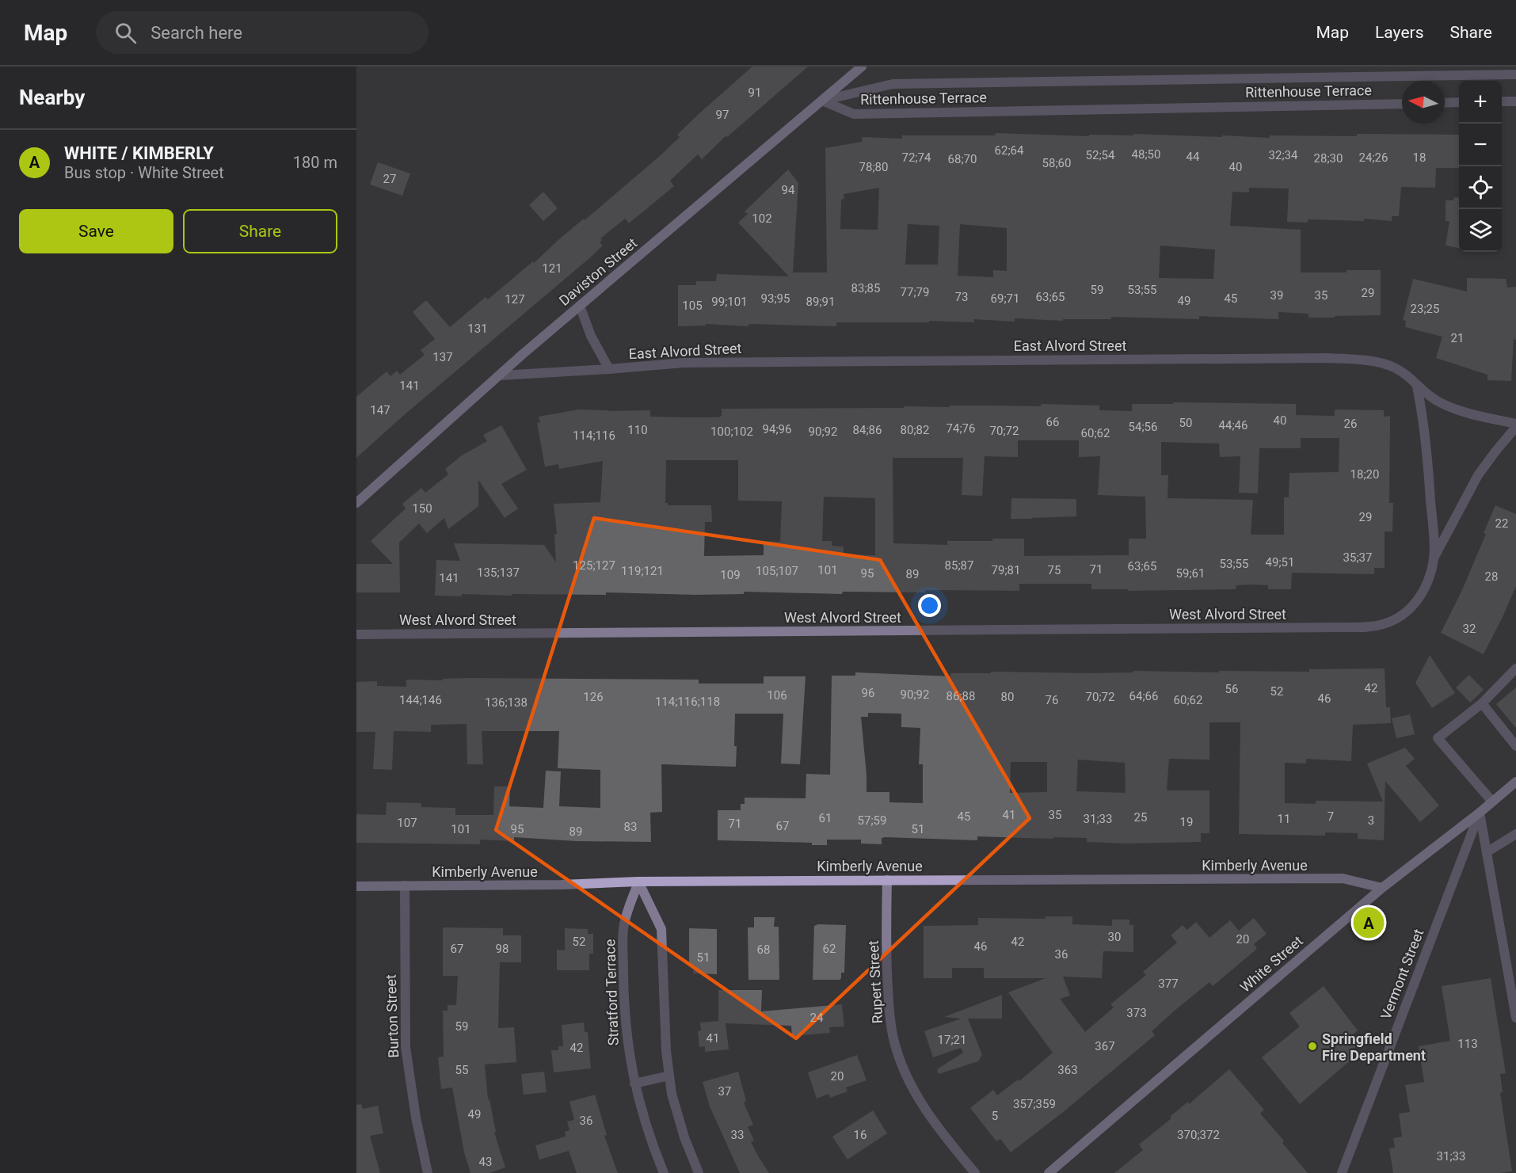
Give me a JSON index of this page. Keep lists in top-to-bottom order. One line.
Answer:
{"streets":{"main road":["Daviston Street","Kimberly Avenue","White Street"],"street":["Rittenhouse Terrace","East Alvord Street","West Alvord Street","Vermont Street","Rupert Street","Stratford Terrace","Burton Street"]},"crossings":[["Rittenhouse Terrace","Daviston Street"],["Daviston Street","East Alvord Street"],["East Alvord Street","West Alvord Street"],["Kimberly Avenue","White Street"],["Kimberly Avenue","Rupert Street"],["Kimberly Avenue","Stratford Terrace"],["Kimberly Avenue","Burton Street"],["White Street","Vermont Street"]],"places":["Springfield Fire Department"],"house_numbers":["91","97","62;64","48;50","52;54","32;34","44","72;74","24;26","18","28;30","68;70","58;60","78;80","40","27","94","102","121","83;85","59","53;55","77;79","29","39","35","73","63;65","93;95","69;71","45","127","49","99;101","89;91","105","23;25","131","21","137","141","147","40","66","50","26","44;46","54;56","74;76","94;96","110","84;86","80;82","70;72","100;102","90;92","60;62","114;116","18;20","150","29","22","35;37","49;51","53;55","125;127","85;87","63;65","71","101","79;81","75","119;121","105;107","135;137","95","59;61","89","109","28","141","32","42","56","52","96","90;92","106","86;88","64;66","126","80","70;72","46","144;146","76","60;62","114;116;118","136;138","41","35","45","7","25","61","31;33","11","57;59","3","19","107","71","67","83","101","95","51","89","30","20","52","42","46","67","98","62","68","36","51","377","373","24","59","41","17;21","113","367","42","55","363","20","37","357;359","49","5","36","33","16","370;372","31;33","43"],"north":"left","page":{"header":"Map","search":"Search here","nav":["Map","Layers","Share"],"heading":"Nearby","map_buttons":["+","−"],"list":[{"mark":"A","name":"WHITE / KIMBERLY","note":"Bus stop · White Street","value":"180 m"}],"buttons":["Save","Share"],"pins":"A"}}
